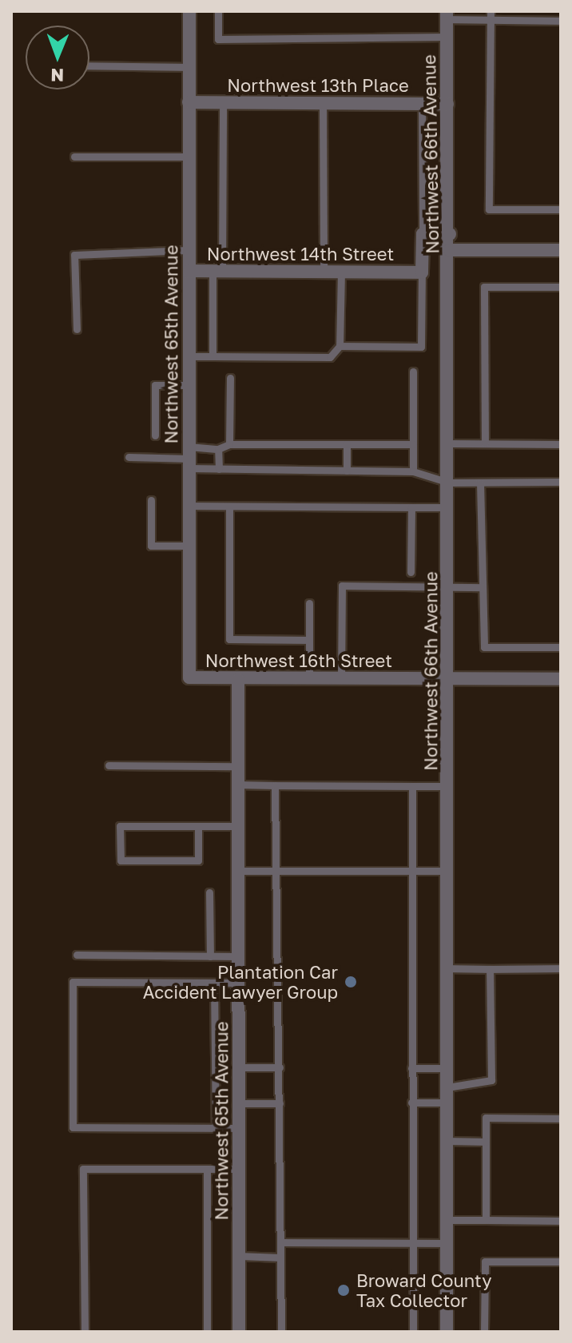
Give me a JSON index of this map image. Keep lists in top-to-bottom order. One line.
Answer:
{"streets":{"street":["Northwest 13th Place","Northwest 66th Avenue","Northwest 14th Street","Northwest 65th Avenue","Northwest 16th Street"]},"crossings":[["Northwest 13th Place","Northwest 66th Avenue"],["Northwest 13th Place","Northwest 65th Avenue"],["Northwest 66th Avenue","Northwest 16th Street"],["Northwest 14th Street","Northwest 65th Avenue"],["Northwest 65th Avenue","Northwest 16th Street"]],"places":["Plantation Car Accident Lawyer Group","Broward County Tax Collector"],"north":"bottom"}
